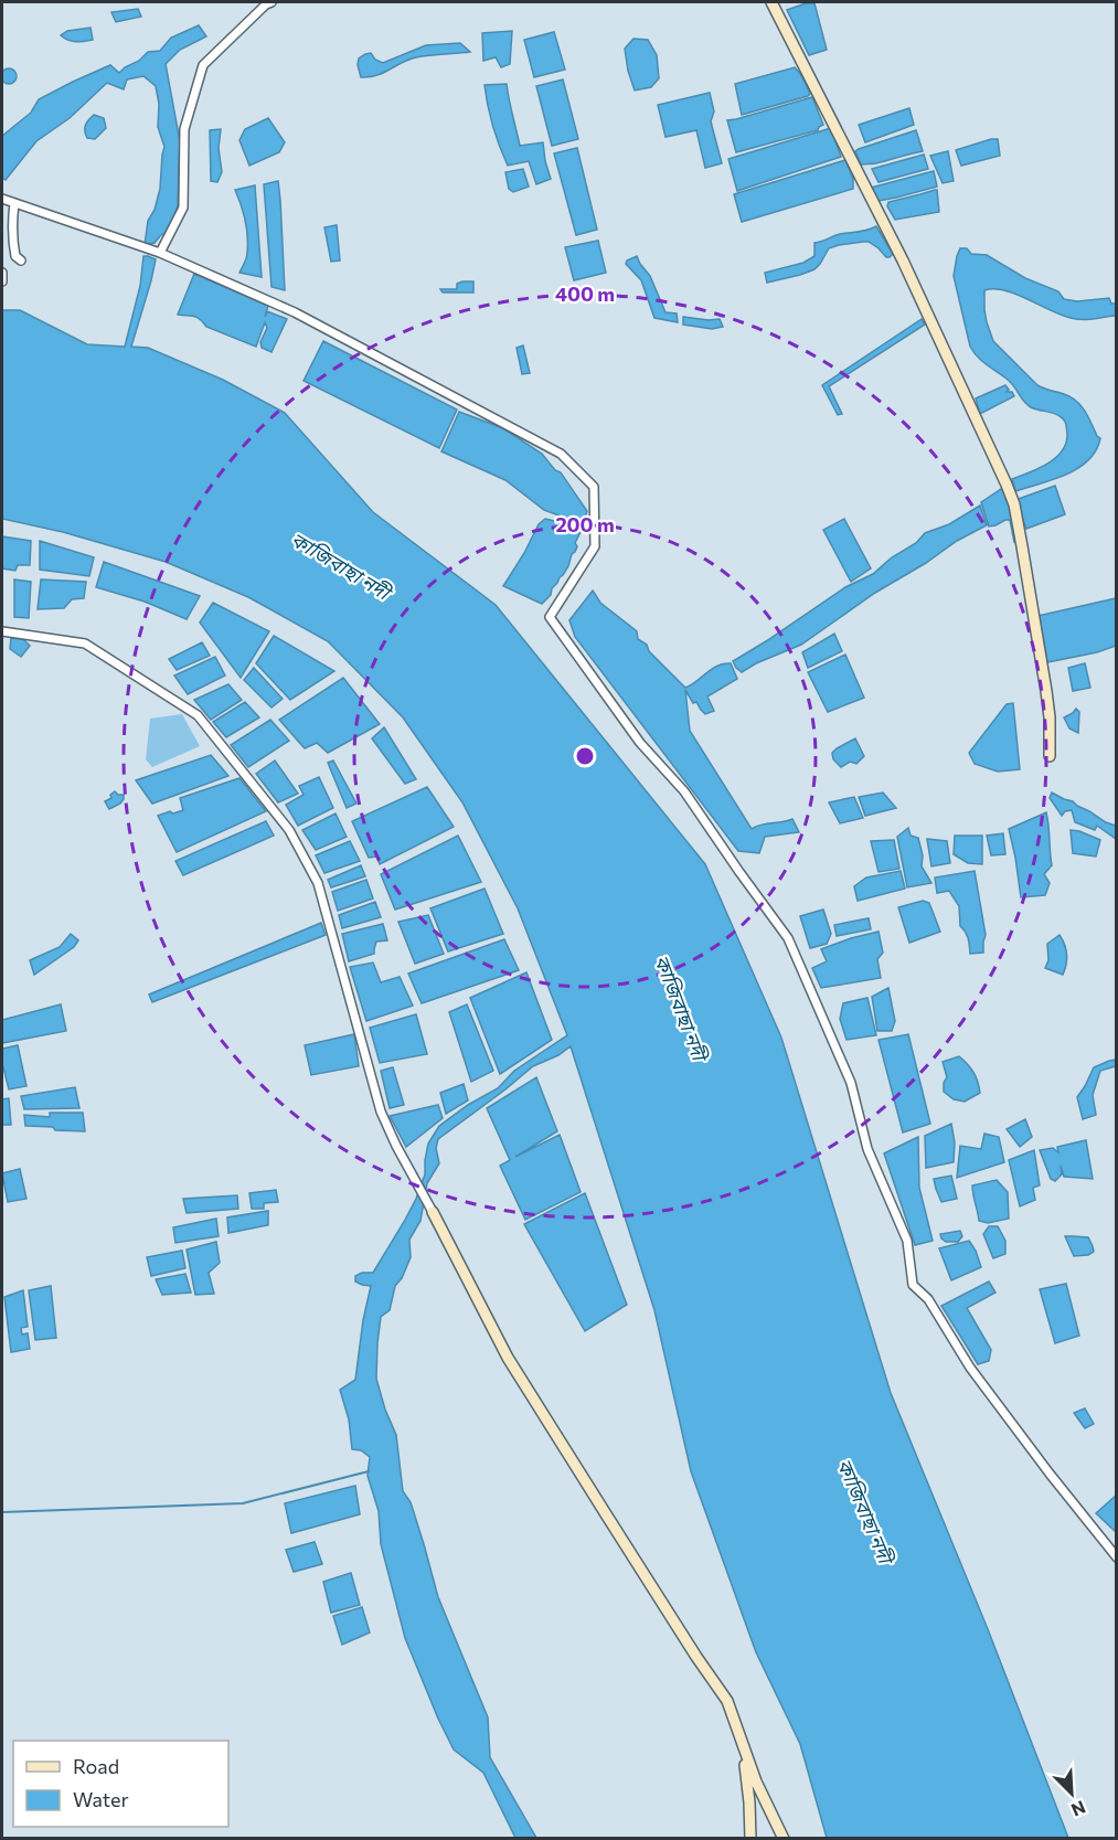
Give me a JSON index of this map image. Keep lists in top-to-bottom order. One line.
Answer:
{"water":["কাজিবাছা নদী"],"legend":["Road","Water"],"north":"bottom right","rings":["400 m","200 m"]}
